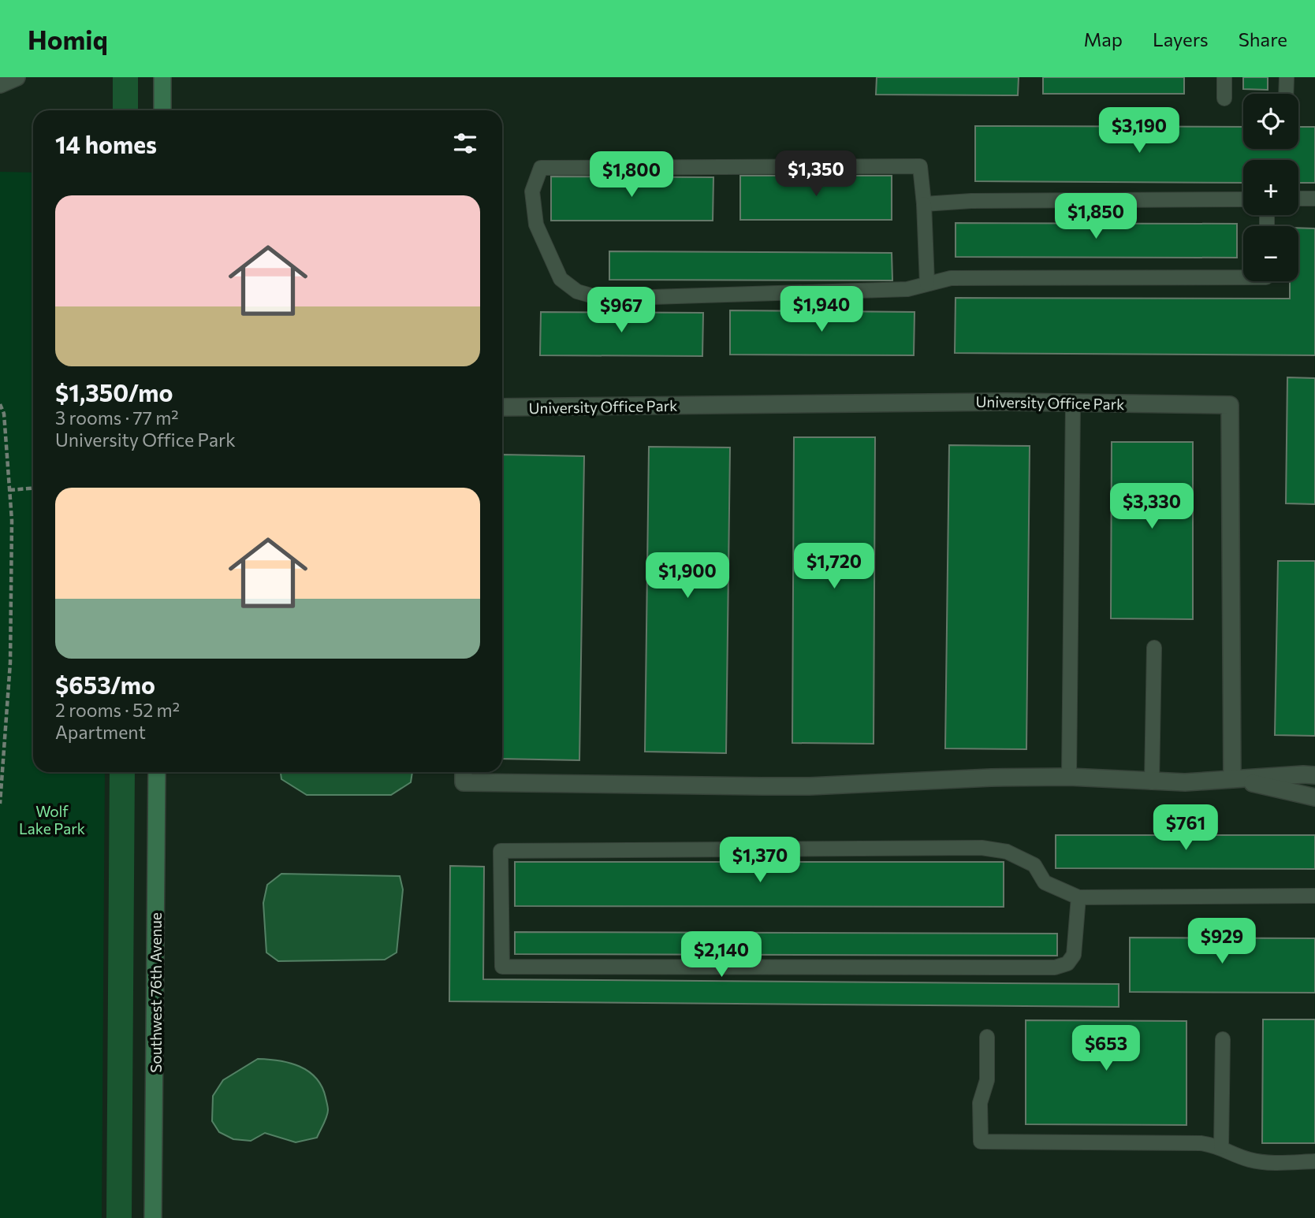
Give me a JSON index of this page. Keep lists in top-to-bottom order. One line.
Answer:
{"streets":{"street":["University Office Park","Southwest 76th Avenue"]},"parks":["Wolf Lake Park"],"page":{"header":"Homiq","nav":["Map","Layers","Share"],"map_buttons":["+","−"],"price":["$3,190","$1,350","$1,800","$1,850","$1,940","$967","$3,330","$1,720","$1,900","$761","$1,370","$929","$2,140","$653"],"heading":"14 homes","list":[{"name":"$1,350/mo","note":"3 rooms · 77 m² · University Office Park"},{"name":"$653/mo","note":"2 rooms · 52 m² · Apartment"}]}}
